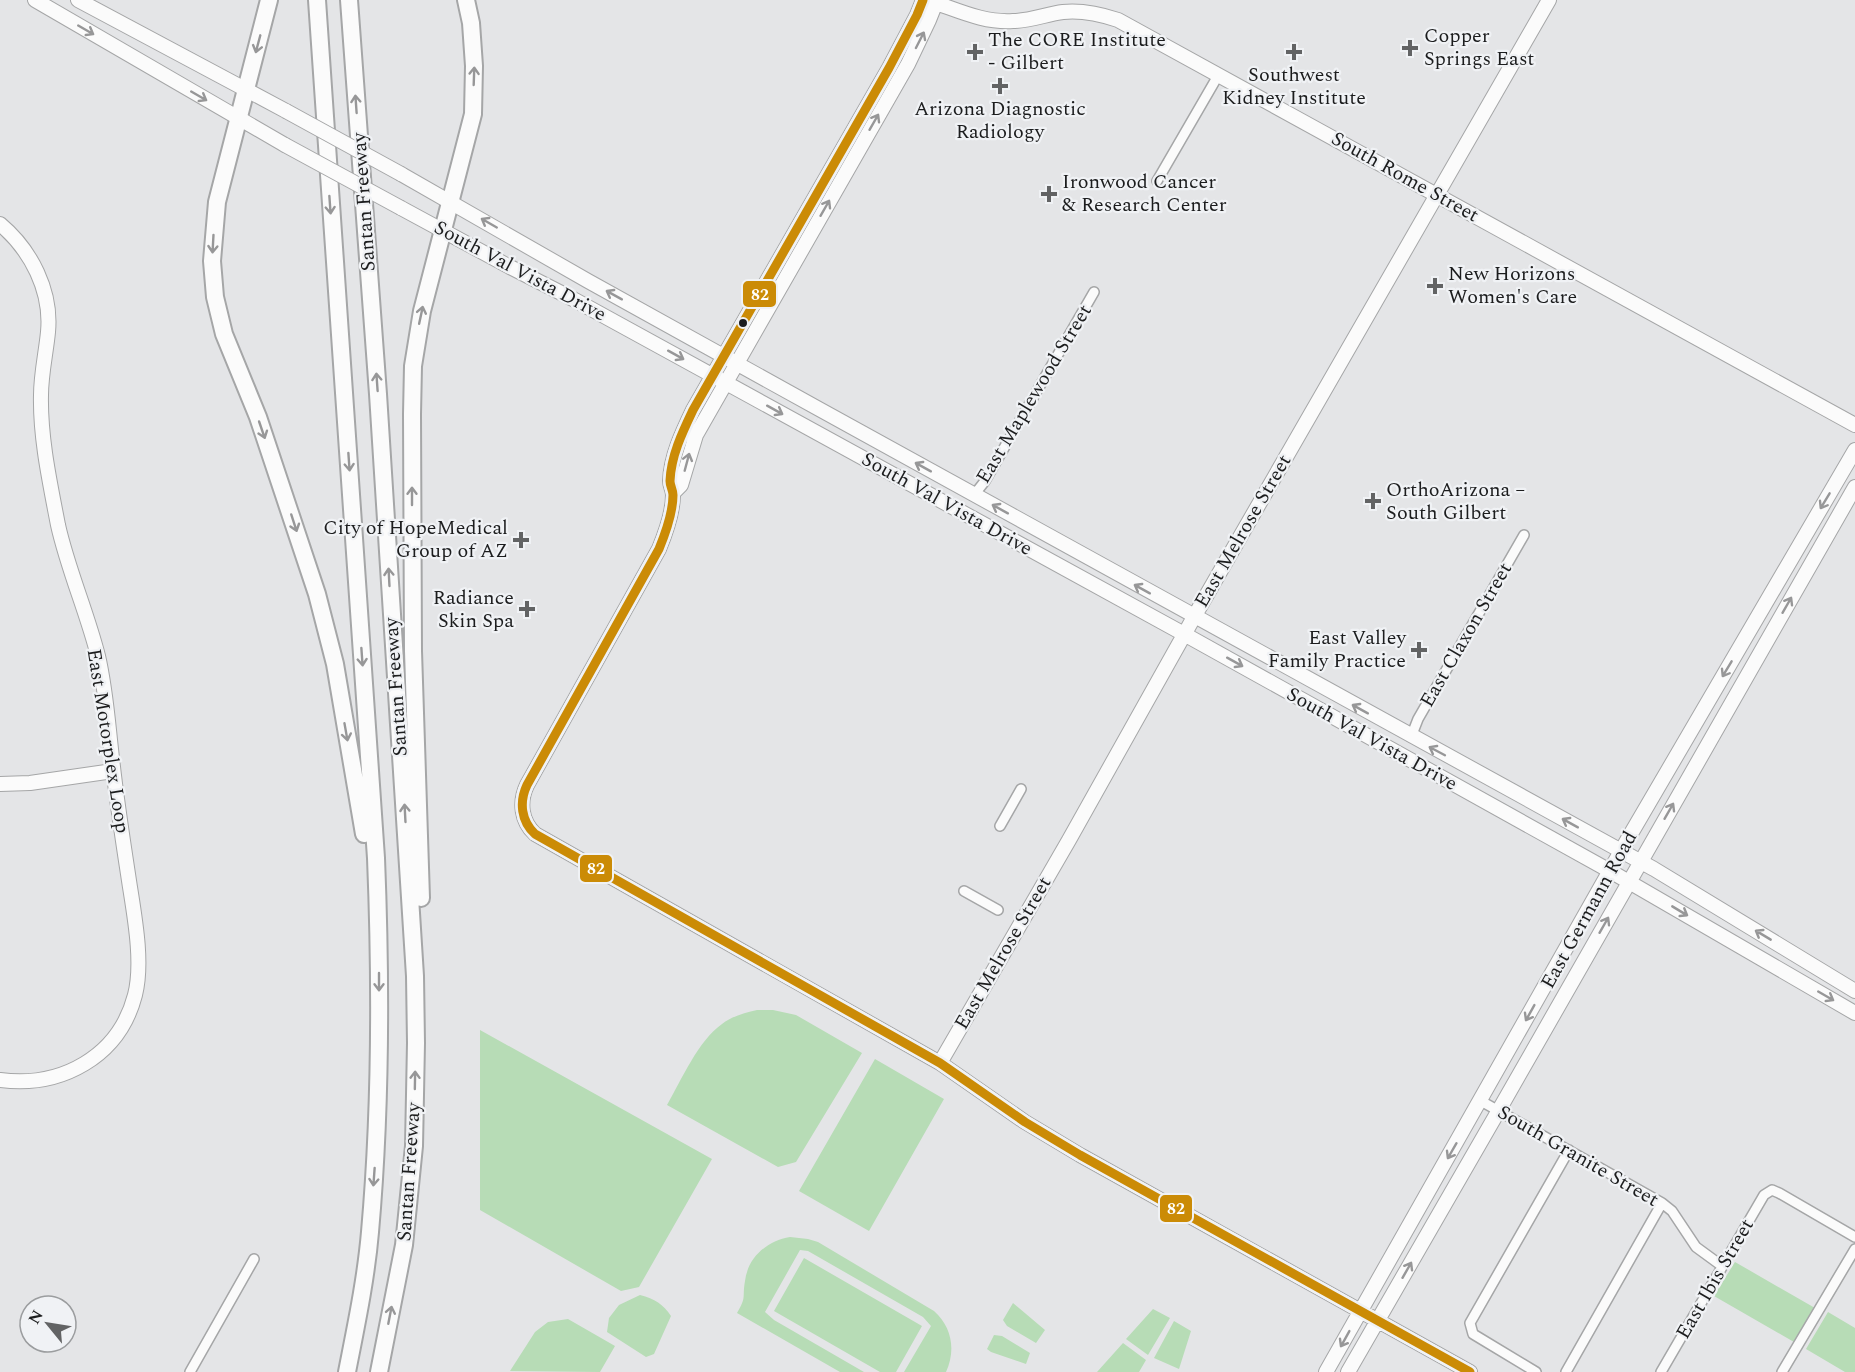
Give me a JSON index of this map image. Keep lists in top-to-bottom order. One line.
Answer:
{"streets":{"highway":["Santan Freeway"],"main road":["South Rome Street","South Val Vista Drive","East Melrose Street","East Motorplex Loop","East Germann Road"],"street":["East Maplewood Street","East Claxon Street","South Granite Street","East Ibis Street"]},"crossings":[["South Rome Street","East Melrose Street"],["South Val Vista Drive","East Maplewood Street"],["South Val Vista Drive","East Melrose Street"],["South Val Vista Drive","East Claxon Street"],["South Val Vista Drive","East Germann Road"],["East Germann Road","South Granite Street"],["South Granite Street","East Ibis Street"]],"places":{"health":["Copper Springs East","The CORE Institute - Gilbert","Southwest Kidney Institute","Arizona Diagnostic Radiology","Ironwood Cancer & Research Center","New Horizons Women's Care","OrthoArizona – South Gilbert","City of HopeMedical Group of AZ","Radiance Skin Spa","East Valley Family Practice"]},"lines":["transit line 82"],"north":"top left"}
